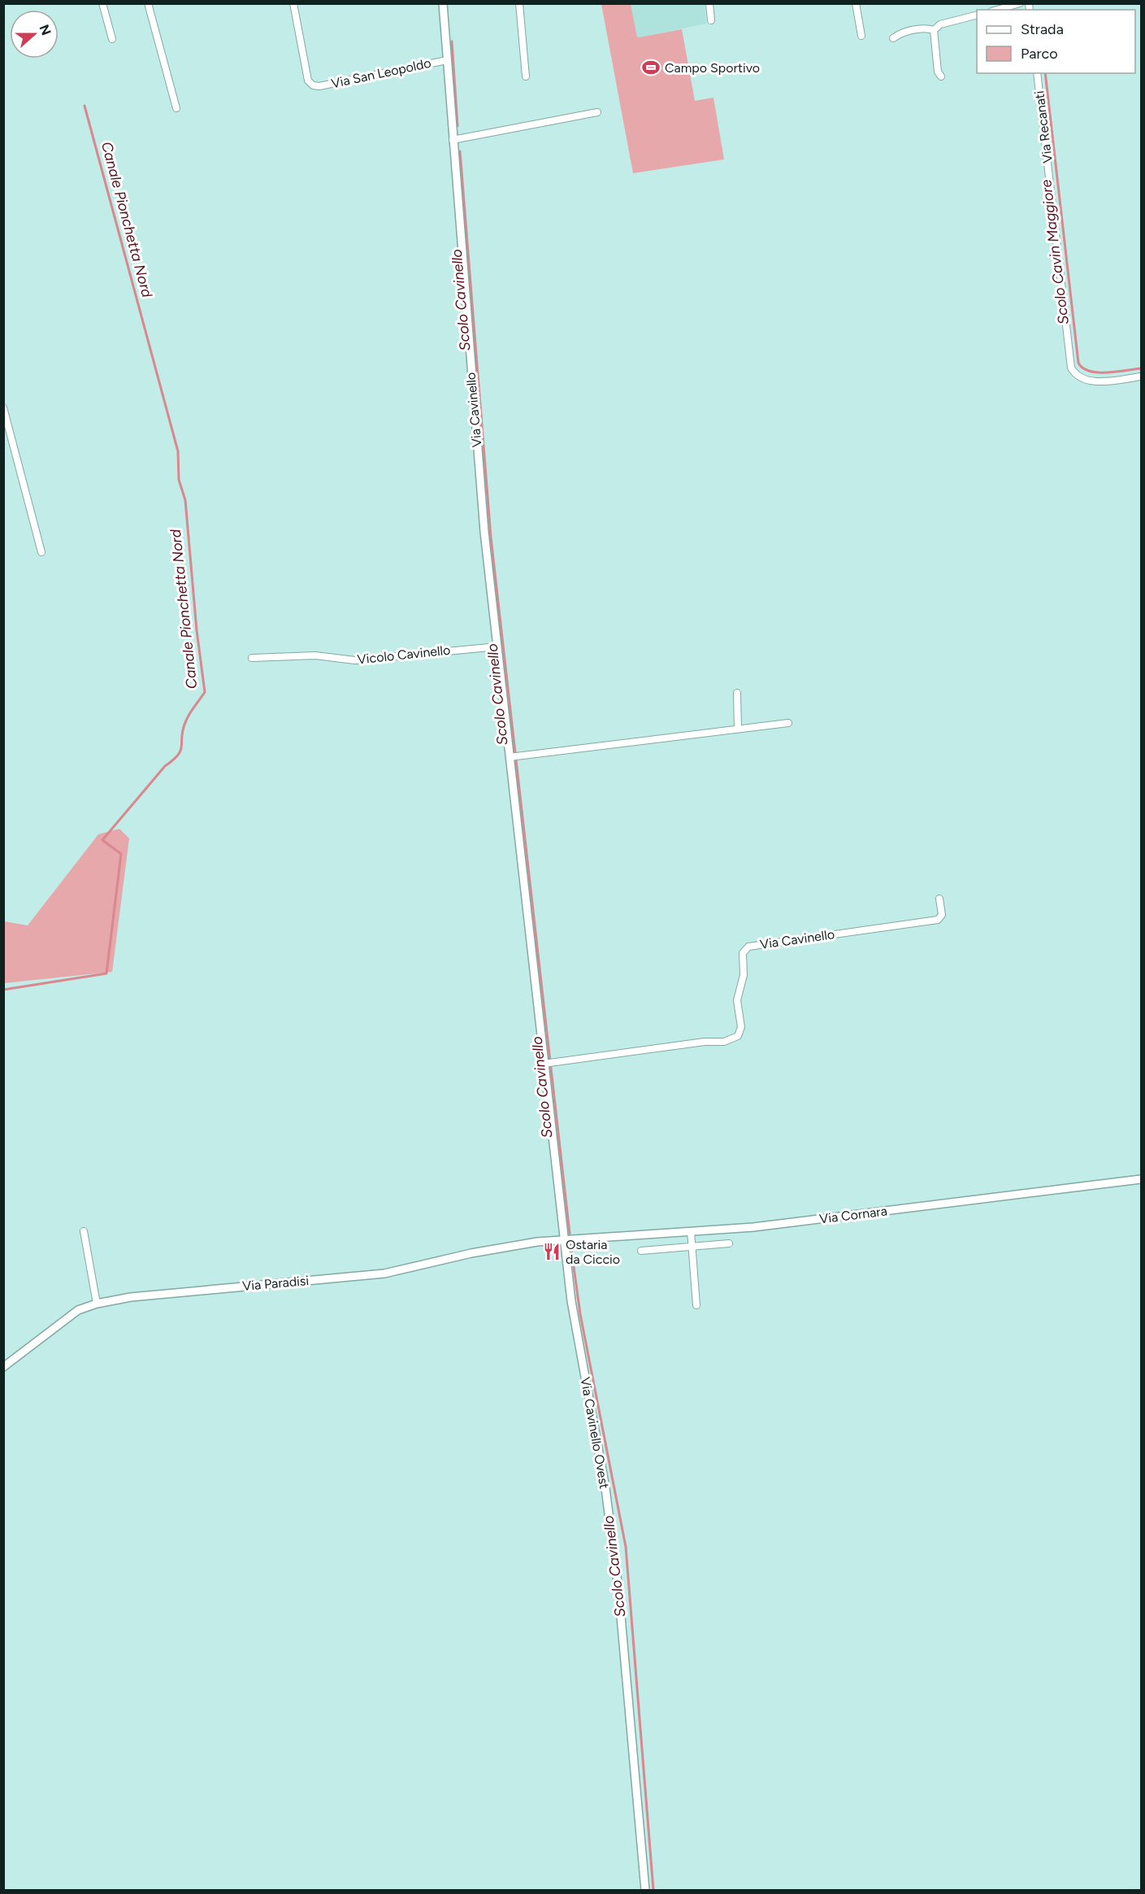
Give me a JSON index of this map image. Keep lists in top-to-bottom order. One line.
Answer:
{"streets":{"street":["Via San Leopoldo","Via Recanati","Via Cavinello","Vicolo Cavinello","Via Cornara","Via Paradisi","Via Cavinello Ovest"]},"crossings":[["Via San Leopoldo","Via Cavinello"],["Via Cavinello","Vicolo Cavinello"],["Via Cavinello","Via Cornara"],["Via Cavinello","Via Paradisi"],["Via Cavinello","Via Cavinello Ovest"],["Via Cornara","Via Paradisi"],["Via Cornara","Via Cavinello Ovest"],["Via Paradisi","Via Cavinello Ovest"]],"water":["Canale Pionchetta Nord","Scolo Cavin Maggiore","Scolo Cavinello"],"places":{"sports":["Campo Sportivo"],"restaurant":["Ostaria da Ciccio"]},"legend":["Strada","Parco"],"north":"right"}
